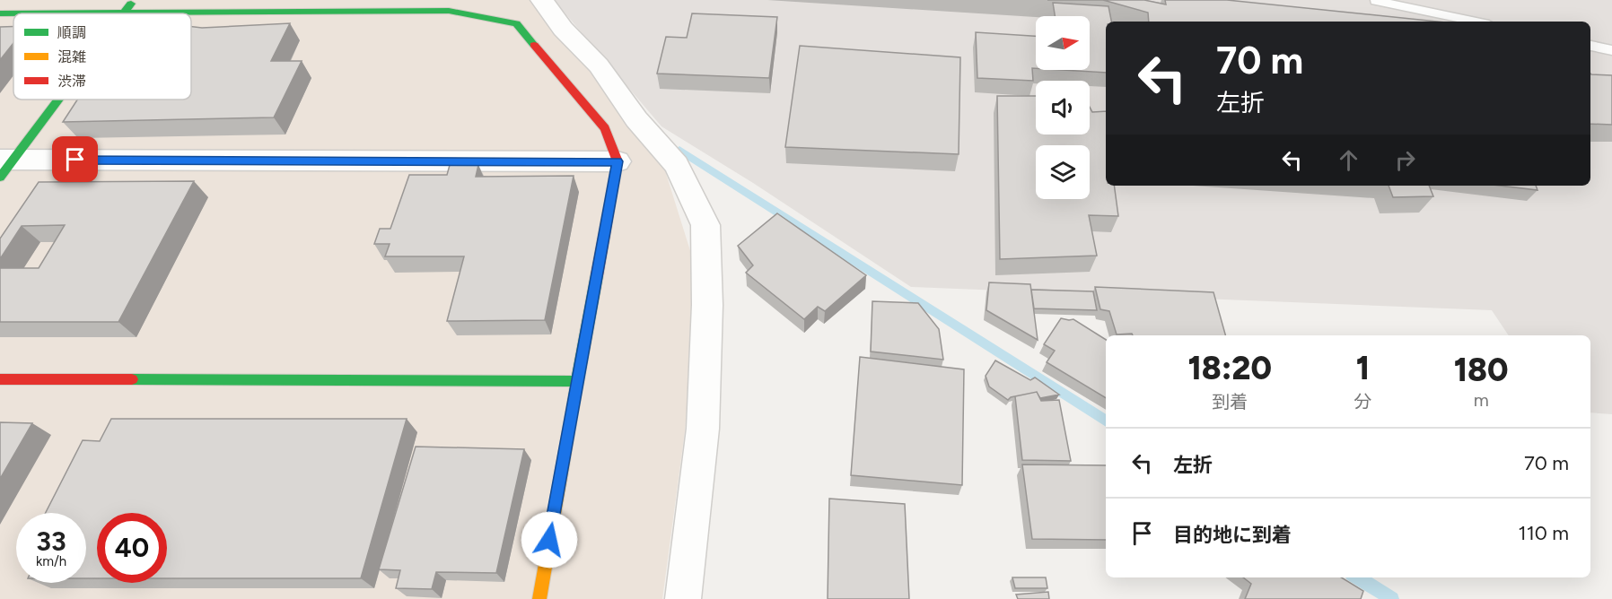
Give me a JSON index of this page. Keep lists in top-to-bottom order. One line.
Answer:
{"legend":["順調","混雑","渋滞"],"north":"right","page":{"turn":["70 m","左折"],"eta":["18:20","到着","1","分","180","m"],"list":[{"name":"左折","value":"70 m"},{"name":"目的地に到着","value":"110 m"}],"speed":"33 km/h","limit":"40"}}
